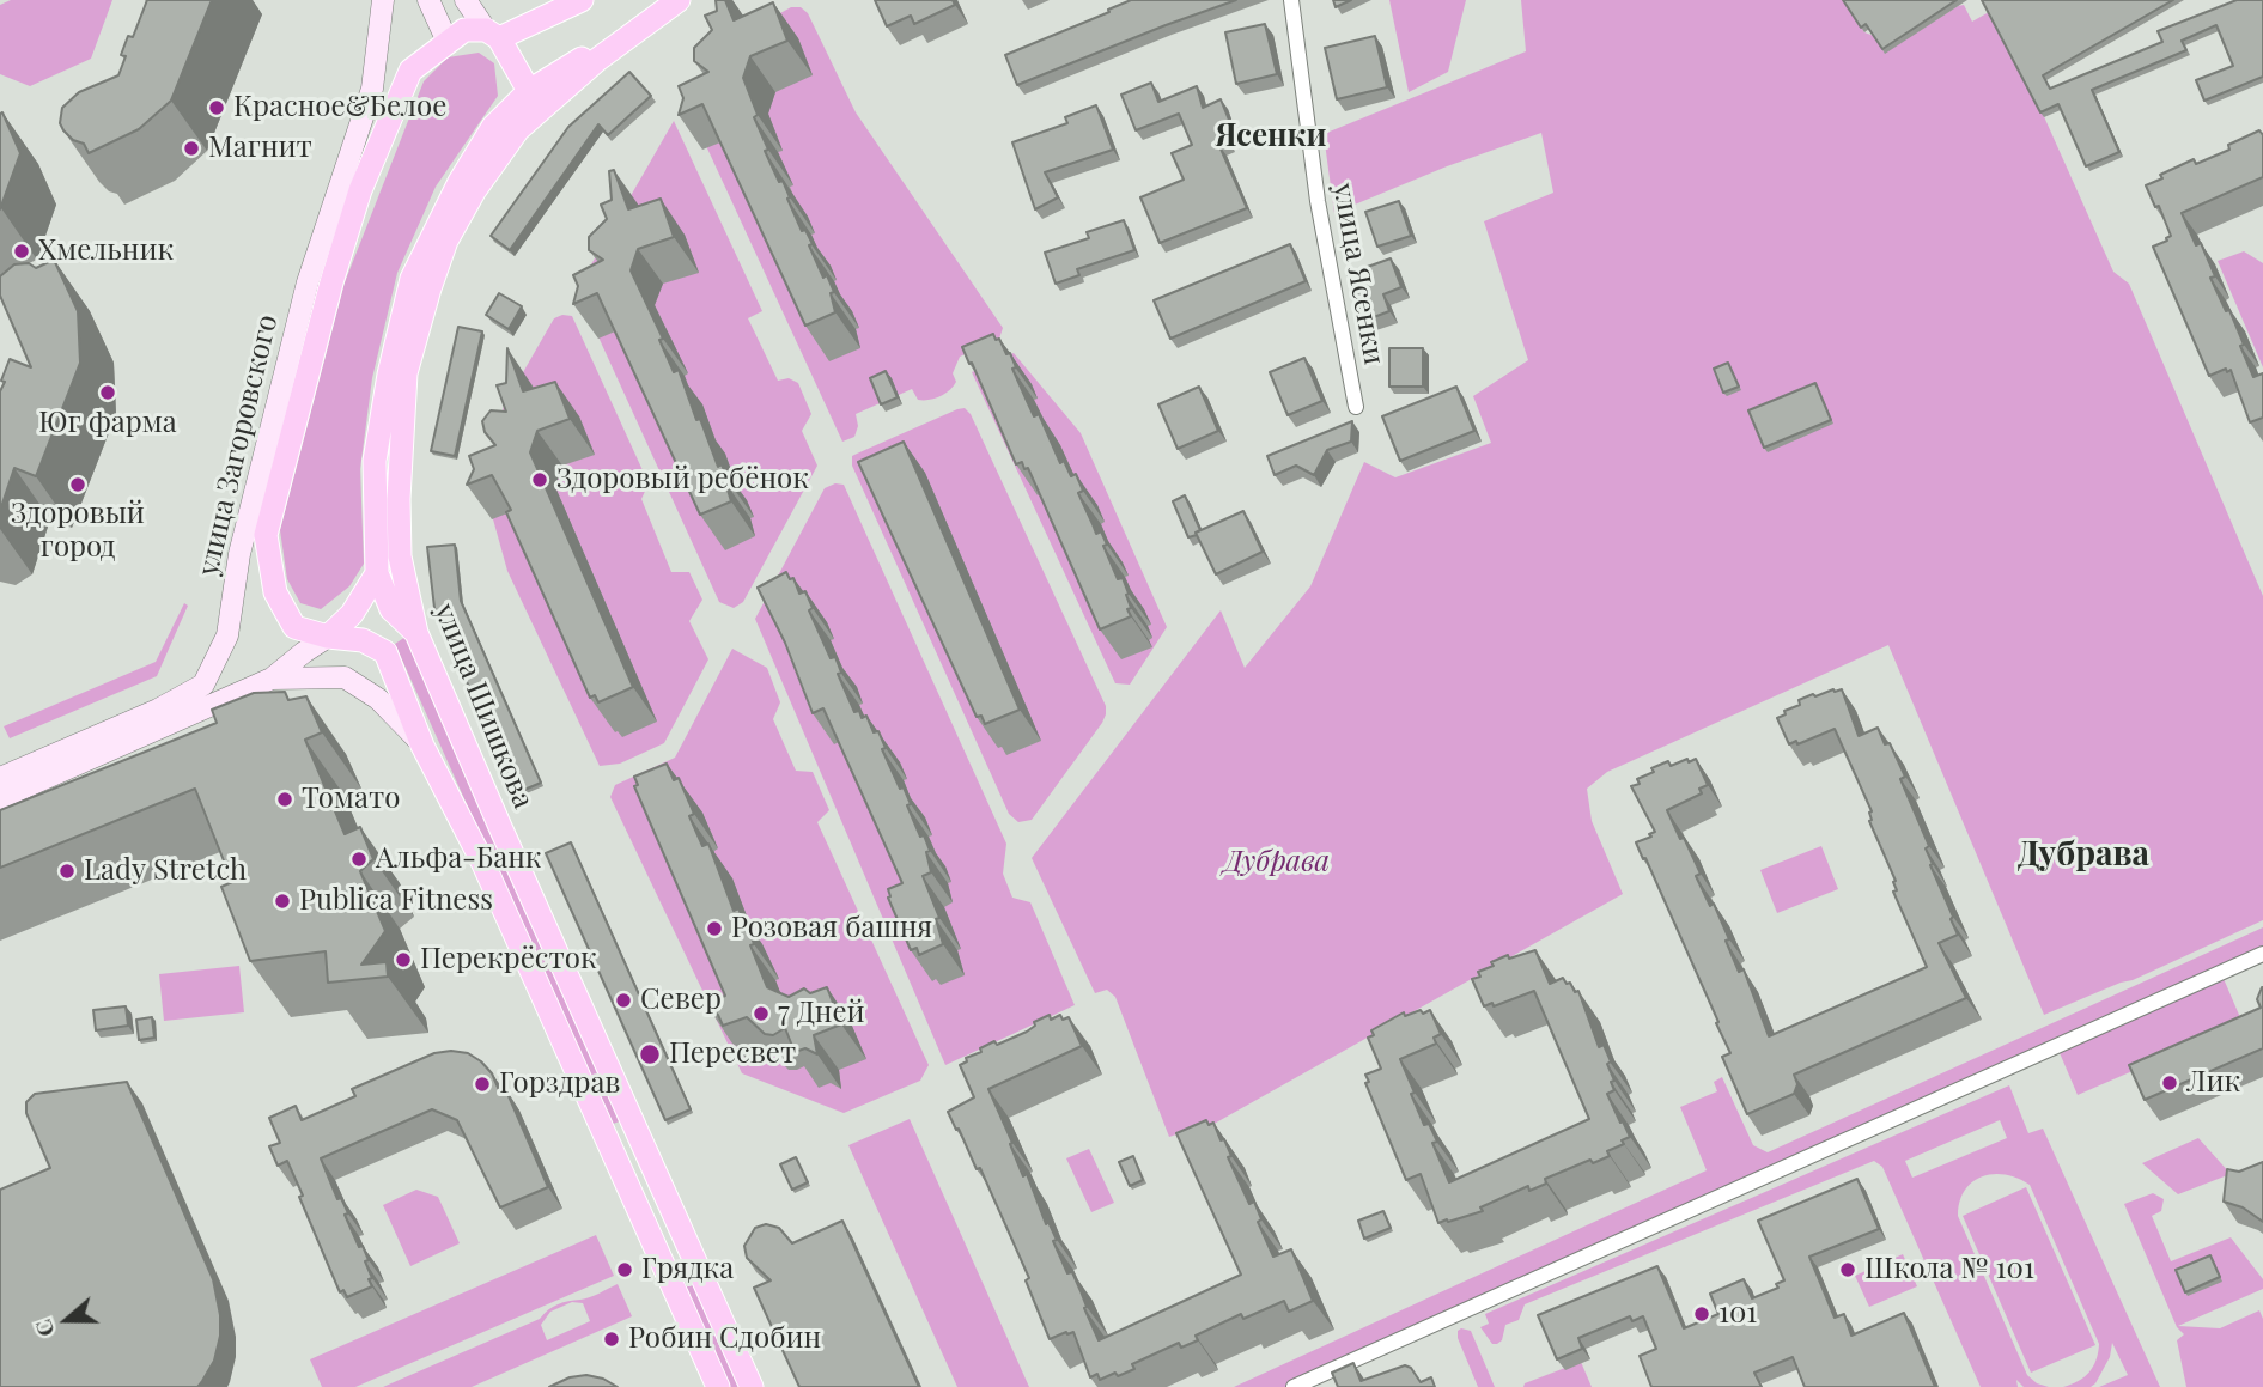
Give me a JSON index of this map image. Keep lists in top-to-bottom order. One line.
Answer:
{"streets":{"main road":["улица Шишкова"],"street":["улица Ясенки","улица Загоровского"]},"districts":["Ясенки","Дубрава"],"parks":["Дубрава"],"places":["Красное&Белое","Магнит","Хмельник","Юг фарма","Здоровый ребёнок","Здоровый город","Томато","Альфа-Банк","Lady Stretch","Publica Fitness","Розовая башня","Перекрёсток","Север","7 Дней","Пересвет","Лик","Горздрав","Грядка","Школа № 101","101","Робин Сдобин"],"north":"left"}
